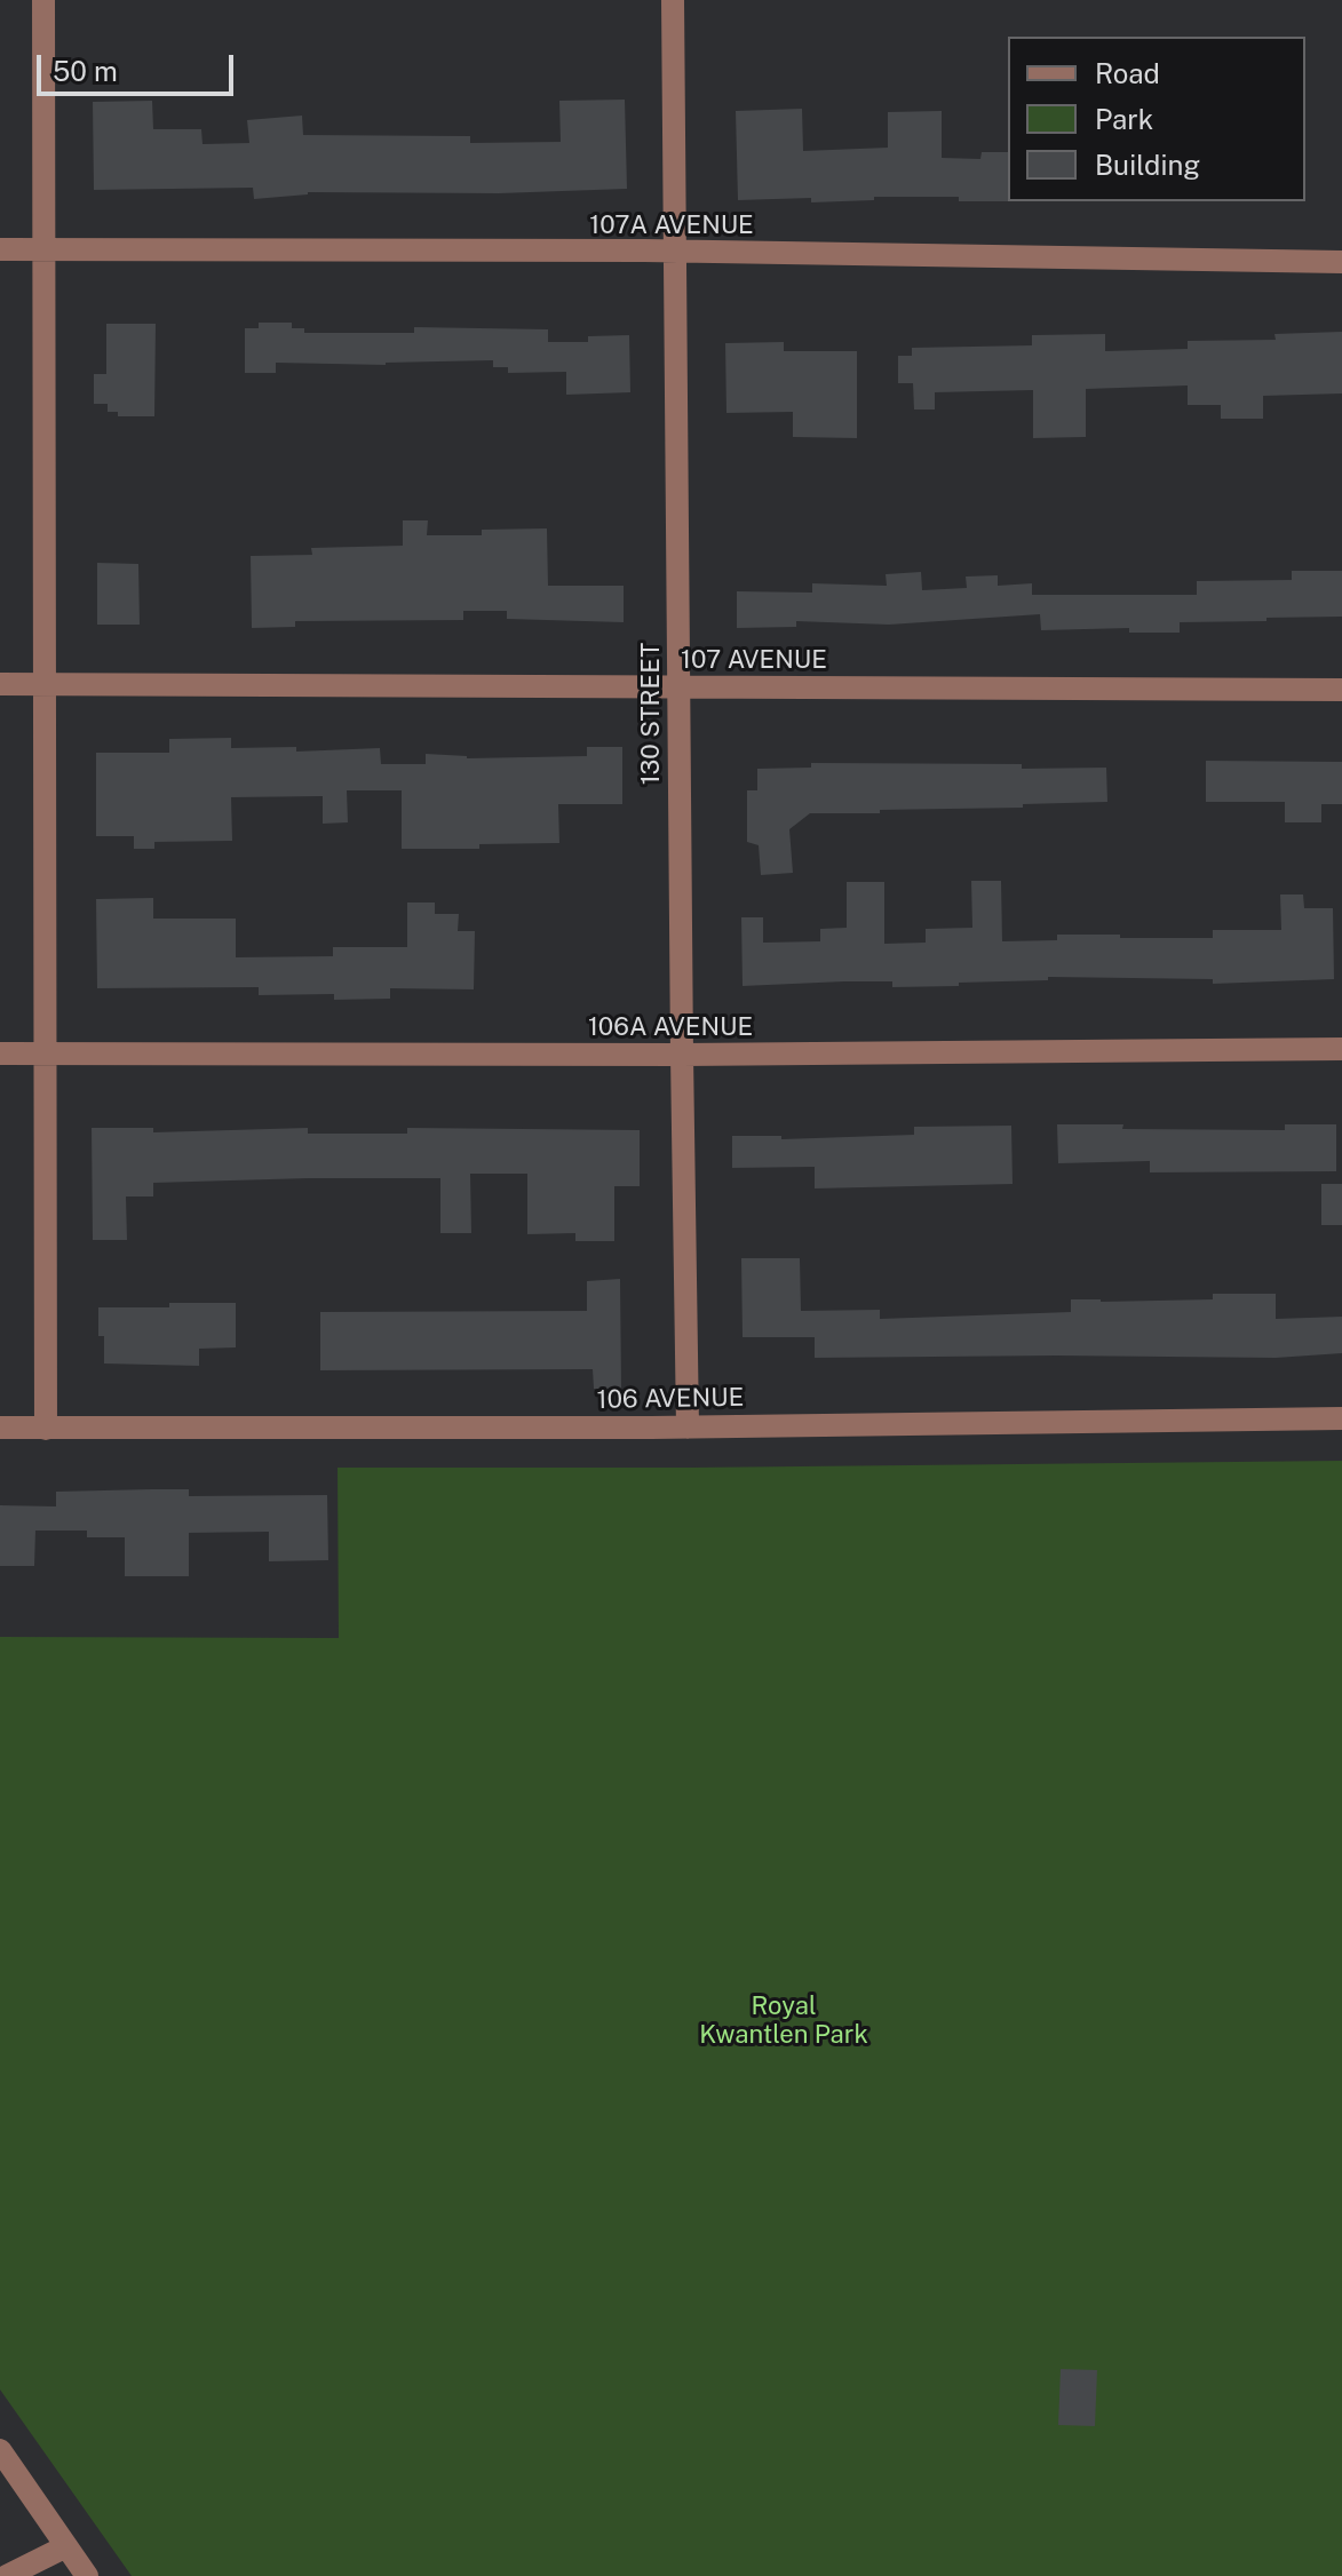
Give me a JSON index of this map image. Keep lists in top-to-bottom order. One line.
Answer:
{"streets":{"street":["107A AVENUE","107 AVENUE","130 STREET","106A AVENUE","106 AVENUE"]},"crossings":[["107A AVENUE","130 STREET"],["107 AVENUE","130 STREET"],["130 STREET","106A AVENUE"],["130 STREET","106 AVENUE"]],"parks":["Royal Kwantlen Park"],"legend":["Road","Park","Building"],"scale_bar":"50 m"}
